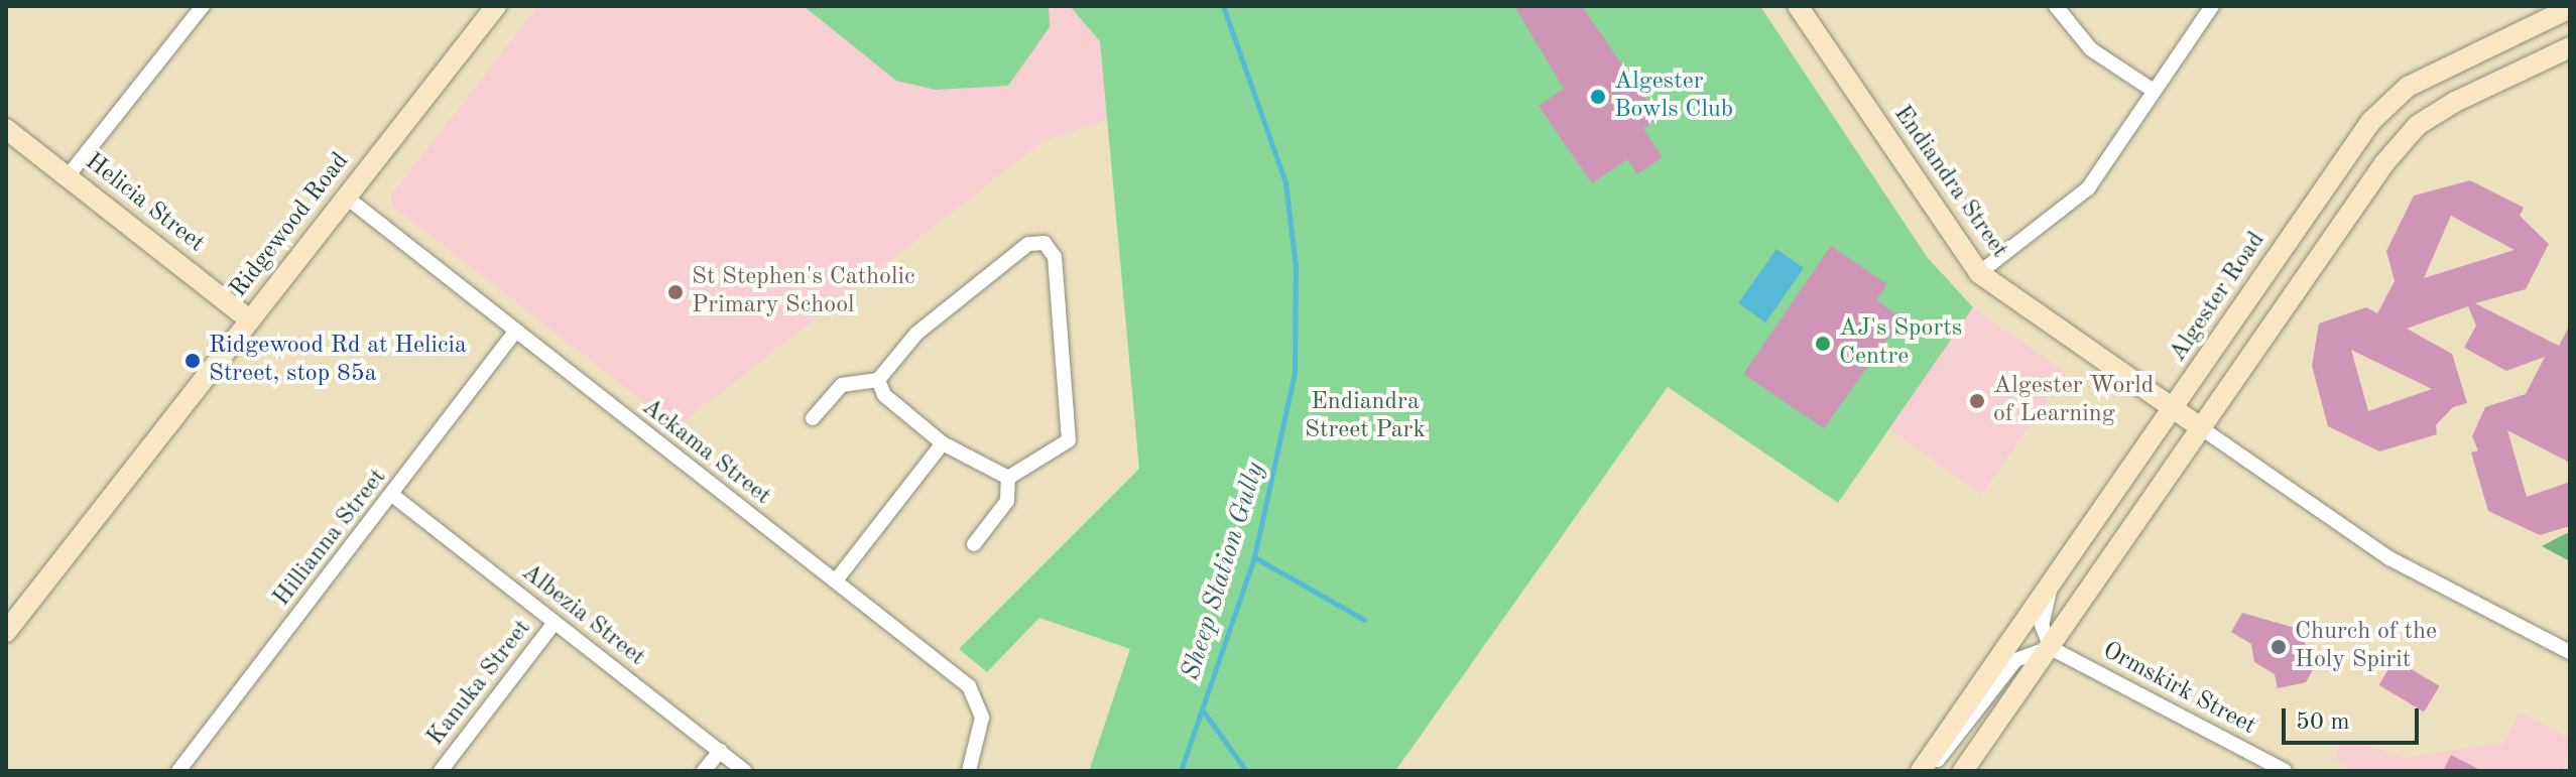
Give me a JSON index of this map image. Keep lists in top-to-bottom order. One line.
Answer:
{"streets":{"main road":["Endiandra Street","Helicia Street","Ridgewood Road","Algester Road"],"street":["Ackama Street","Hillianna Street","Albezia Street","Kanuka Street","Ormskirk Street"]},"crossings":[["Endiandra Street","Algester Road"],["Helicia Street","Ridgewood Road"],["Ridgewood Road","Ackama Street"],["Ackama Street","Hillianna Street"],["Hillianna Street","Albezia Street"],["Albezia Street","Kanuka Street"]],"water":["Sheep Station Gully"],"parks":["Endiandra Street Park"],"places":["Algester Bowls Club","St Stephen's Catholic Primary School","AJ's Sports Centre","Ridgewood Rd at Helicia Street, stop 85a","Algester World of Learning","Church of the Holy Spirit"],"scale_bar":"50 m"}
